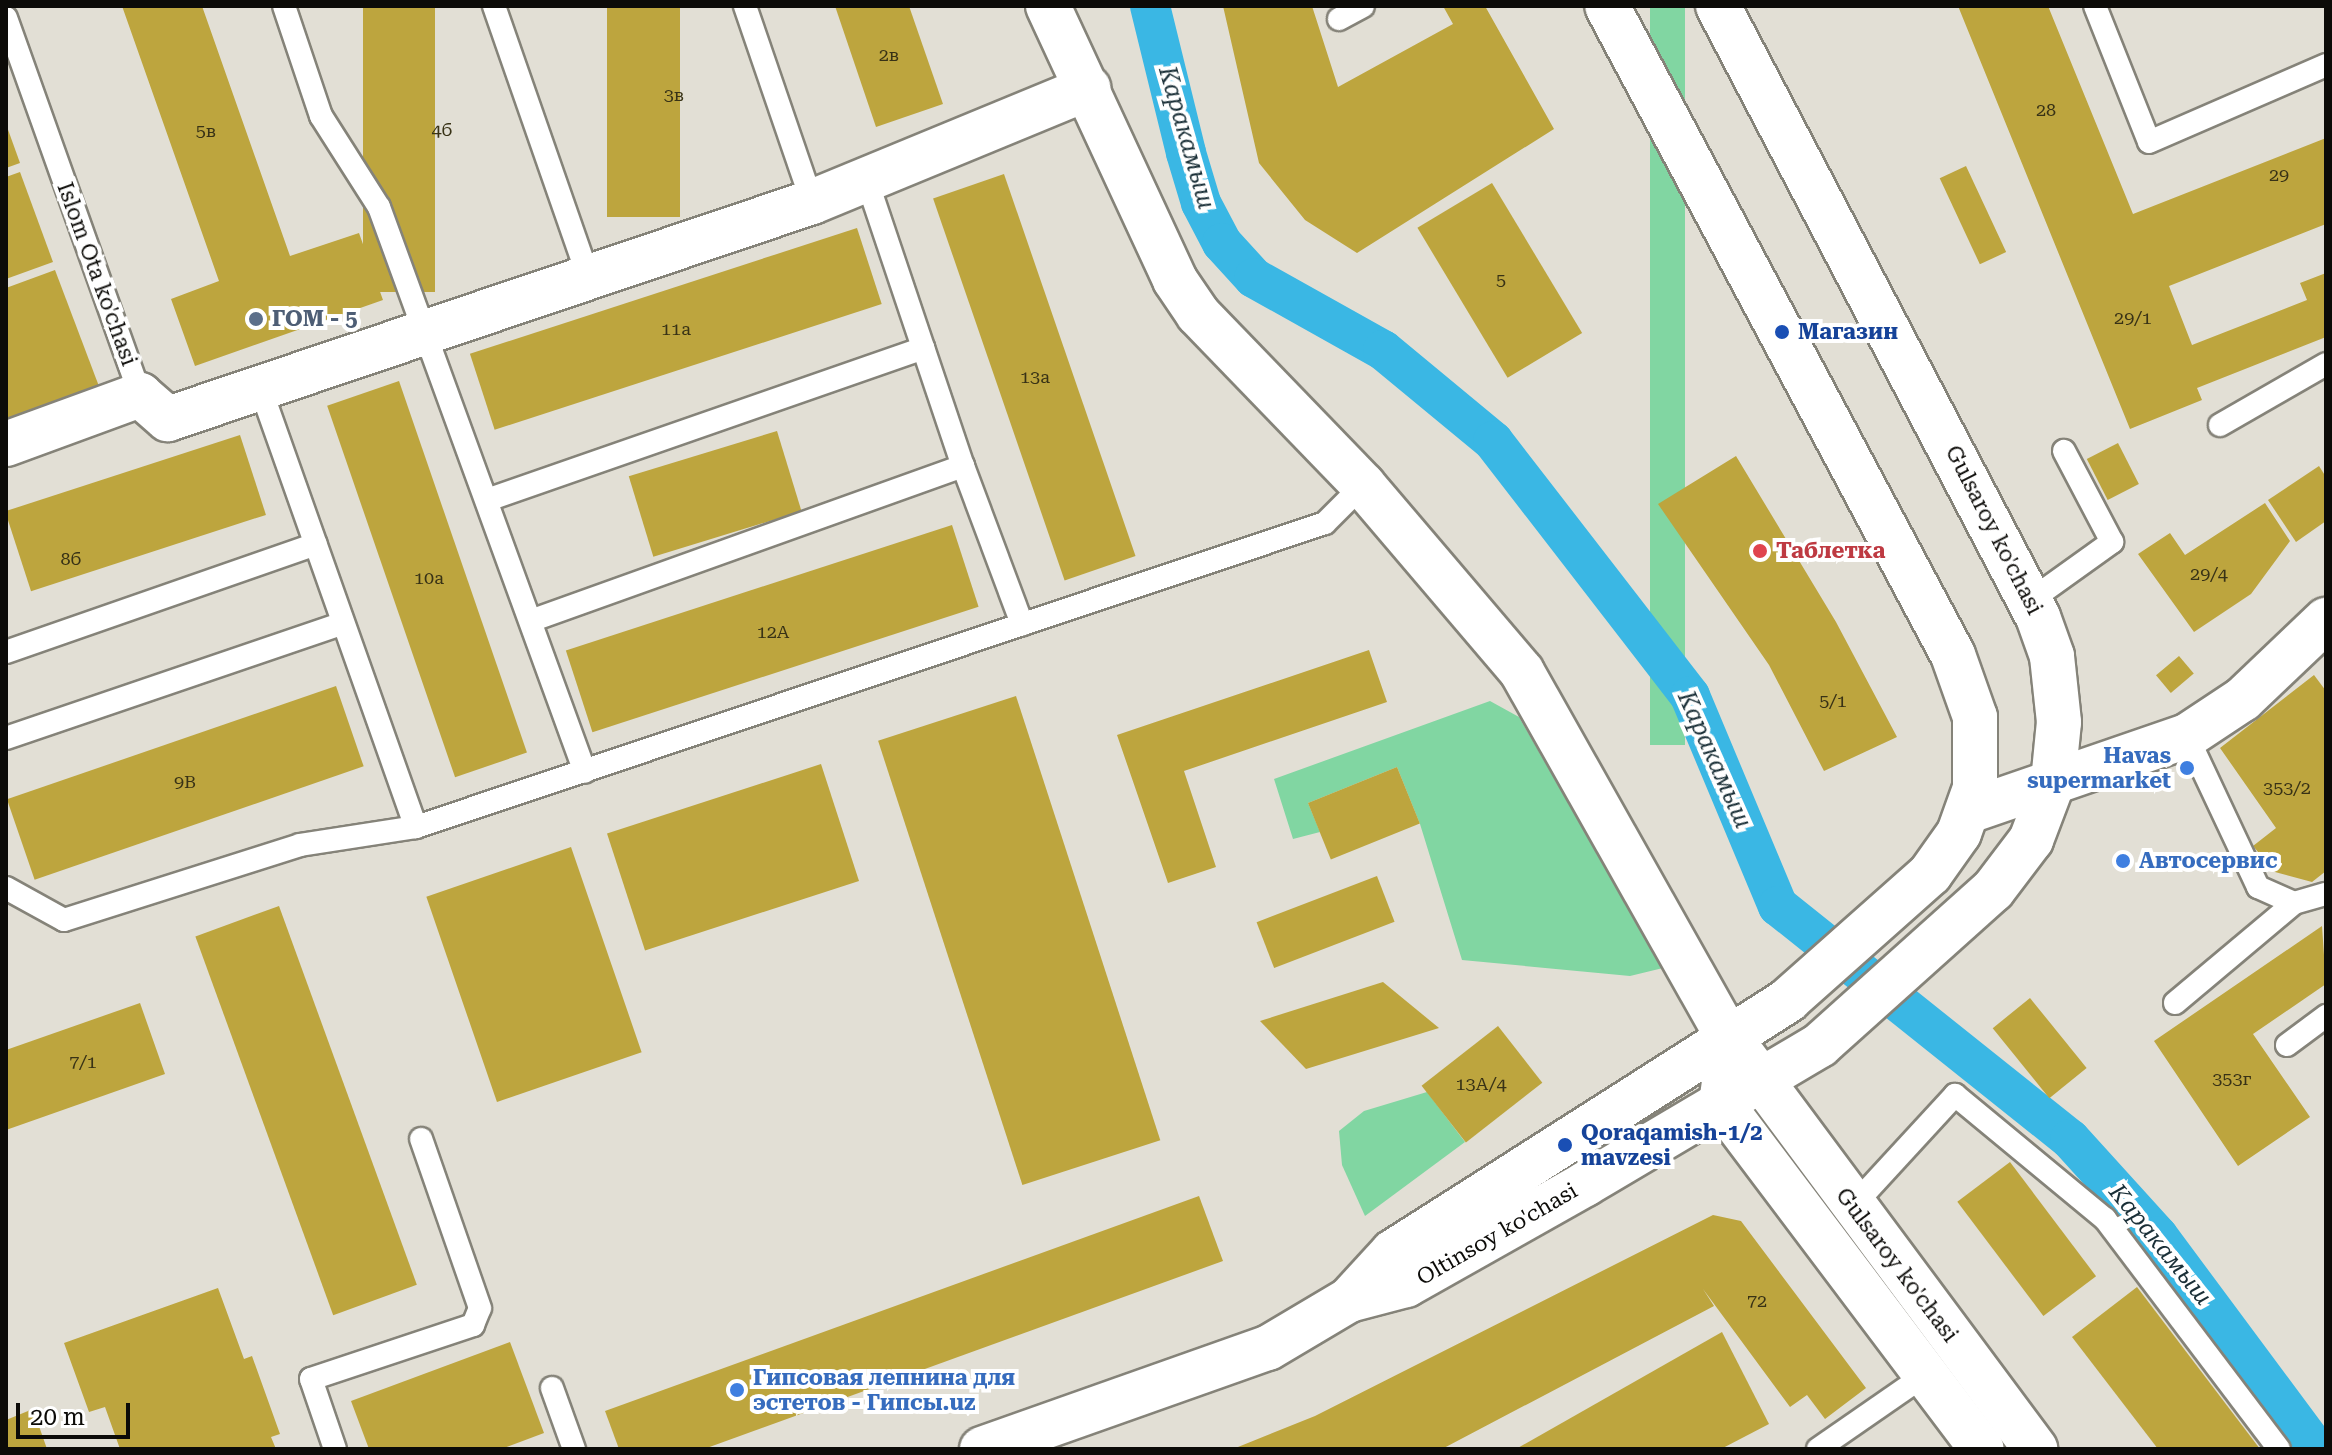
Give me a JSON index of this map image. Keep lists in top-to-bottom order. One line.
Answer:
{"streets":{"street":["Islom Ota ko'chasi","Gulsaroy ko'chasi","Oltinsoy ko'chasi"]},"crossings":[["Gulsaroy ko'chasi","Oltinsoy ko'chasi"]],"water":["Каракамыш"],"places":["ГОМ - 5","Магазин","Таблетка","Havas supermarket","Автосервис","Qoraqamish-1/2 mavzesi","Гипсовая лепнина для эстетов - Гипсы.uz"],"house_numbers":["2в","3в","28","4б","5в","29","5","29/1","11а","13а","8б","29/4","10а","12А","5/1","9В","353/2","7/1","353г","13A/4","72"],"scale_bar":"20 m"}
